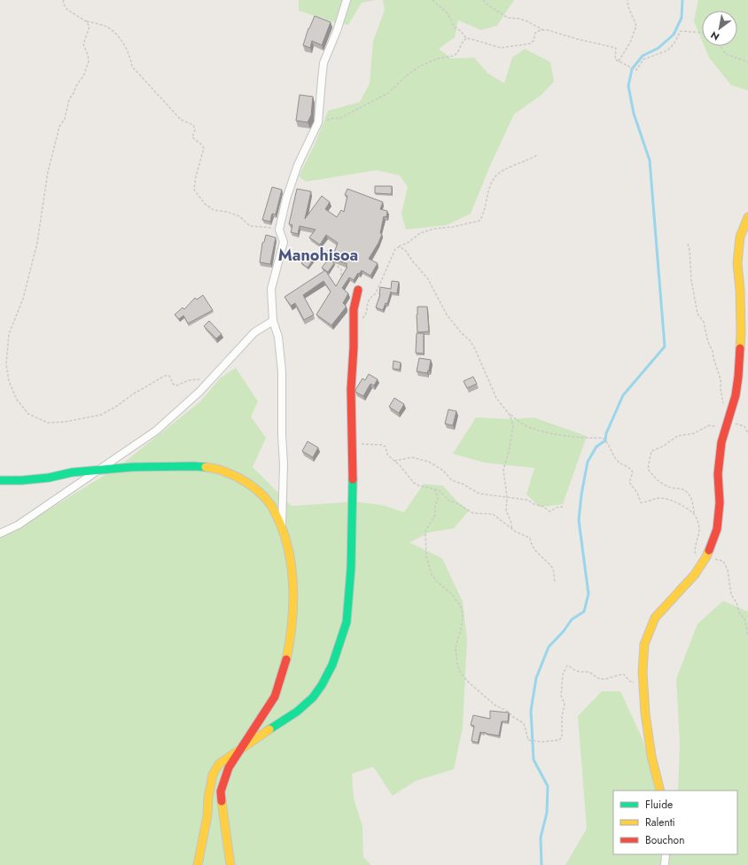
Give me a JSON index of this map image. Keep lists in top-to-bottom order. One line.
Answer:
{"districts":["Manohisoa"],"legend":["Fluide","Ralenti","Bouchon"],"north":"bottom left"}
